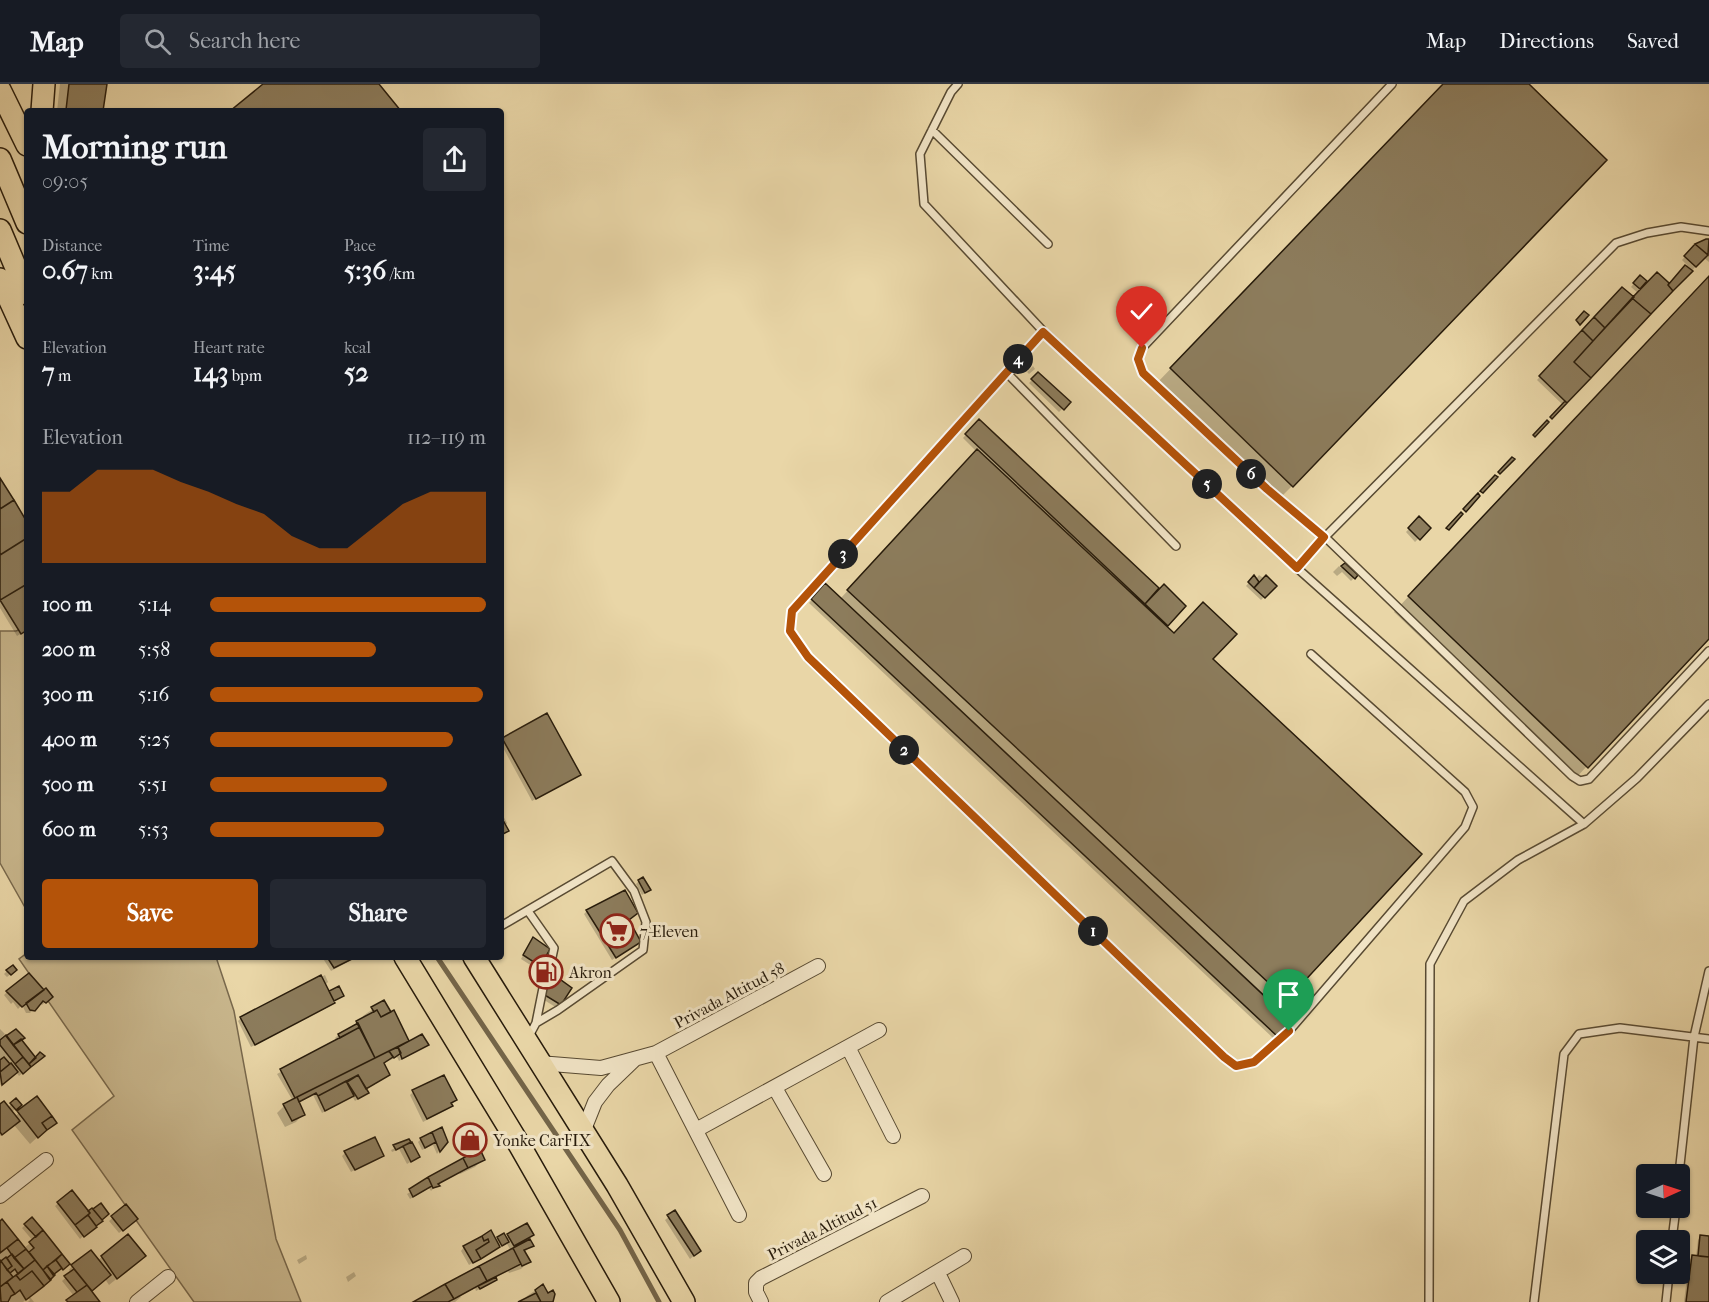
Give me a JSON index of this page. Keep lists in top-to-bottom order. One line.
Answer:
{"streets":{"street":["Privada Altitud 58","Privada Altitud 51"]},"places":{"supermarket":["7-Eleven"],"fuel station":["Akron"],"shop":["Yonke CarFIX"]},"north":"right","page":{"header":"Map","search":"Search here","nav":["Map","Directions","Saved"],"heading":["Morning run","09:05"],"stats":[["Distance","0.67 km"],["Time","3:45"],["Pace","5:36 /km"],["Elevation","7 m"],["Heart rate","143 bpm"],["kcal","52"]],"pins":["4","6","5","3","2","1"],"chart":["Elevation","112–119 m"],"list":[{"name":"100 m","note":"5:14"},{"name":"200 m","note":"5:58"},{"name":"300 m","note":"5:16"},{"name":"400 m","note":"5:25"},{"name":"500 m","note":"5:51"},{"name":"600 m","note":"5:53"}],"buttons":["Save","Share"]}}
